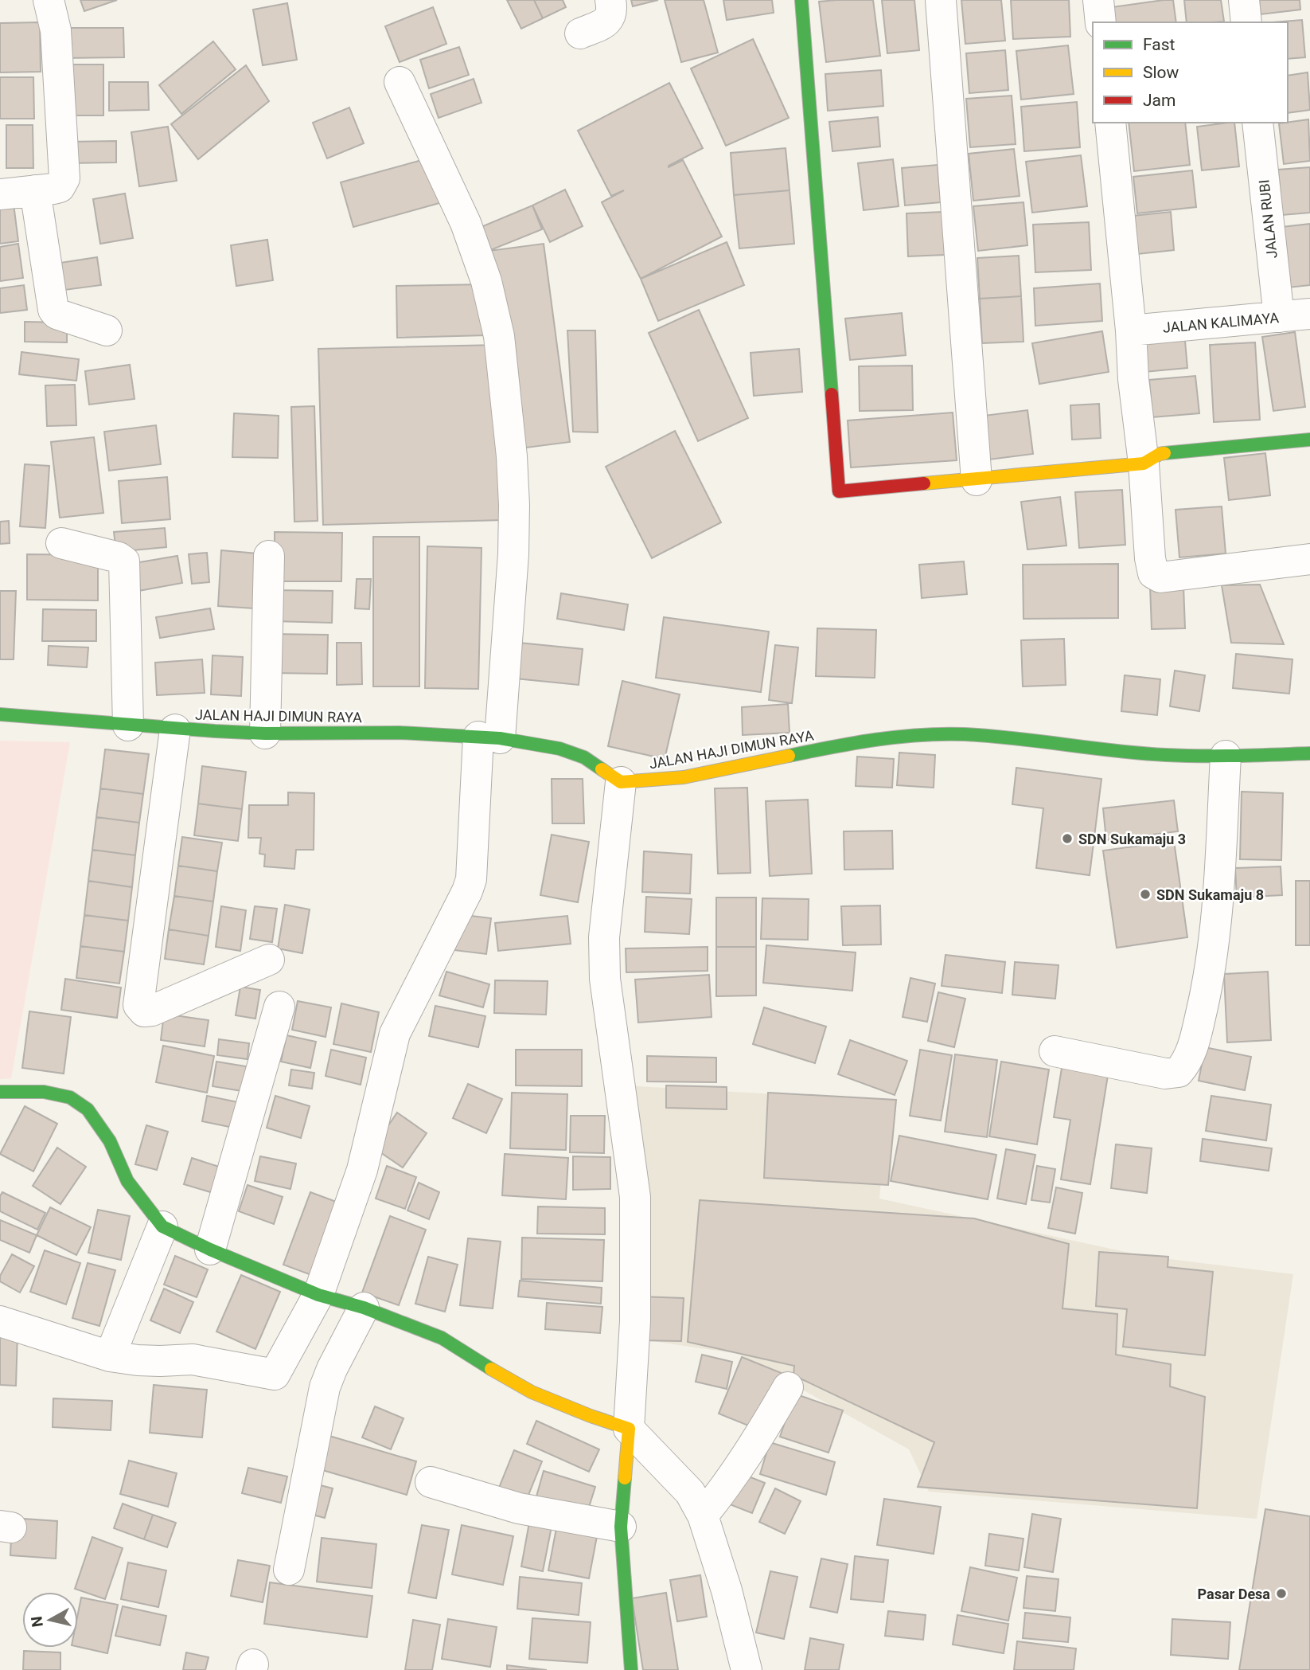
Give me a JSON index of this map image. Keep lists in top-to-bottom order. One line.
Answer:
{"streets":{"street":["JALAN RUBI","JALAN KALIMAYA","JALAN HAJI DIMUN RAYA"]},"crossings":[["JALAN RUBI","JALAN KALIMAYA"]],"places":["SDN Sukamaju 3","SDN Sukamaju 8","Pasar Desa"],"legend":["Fast","Slow","Jam"],"north":"left"}
